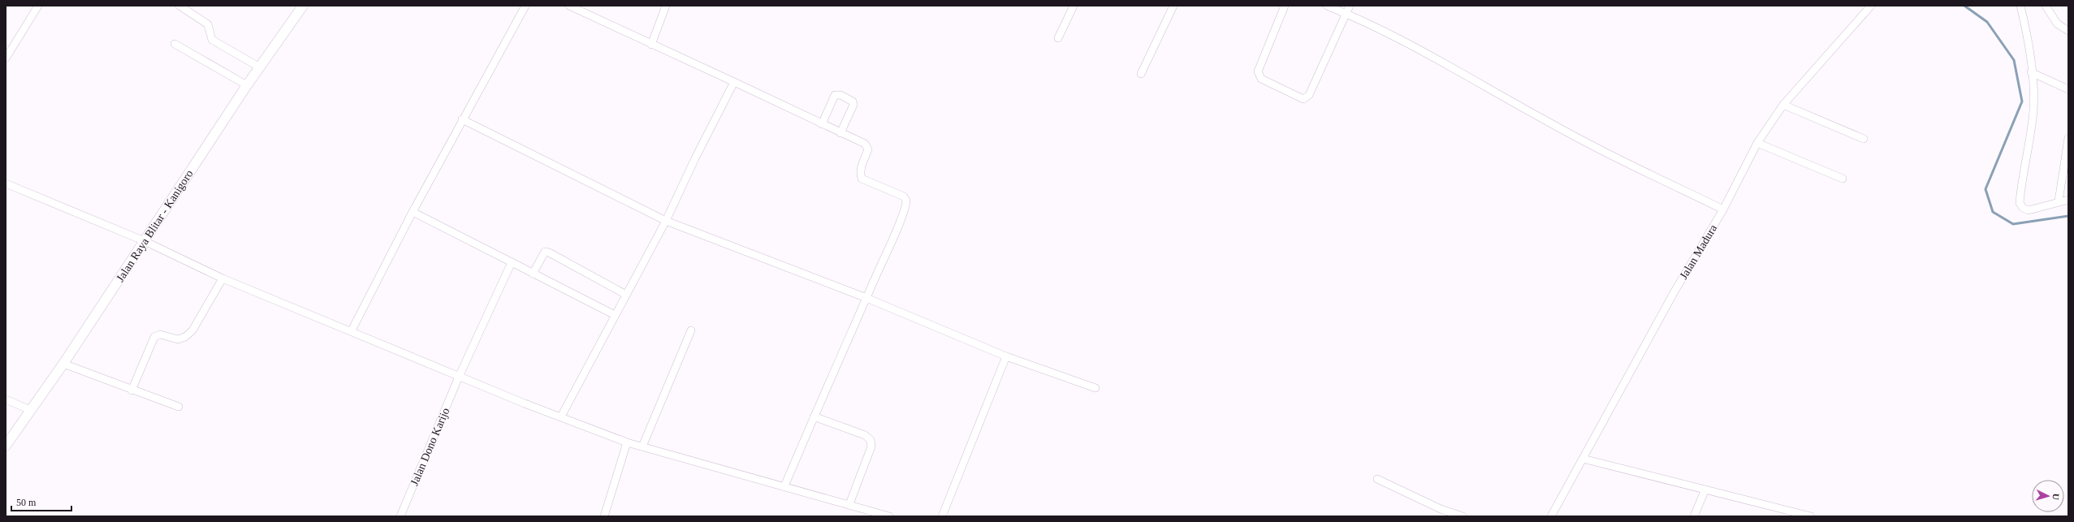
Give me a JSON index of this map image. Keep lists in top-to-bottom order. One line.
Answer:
{"streets":{"main road":["Jalan Raya Blitar - Kanigoro"],"street":["Jalan Madura","Jalan Dono Karijo"]},"scale_bar":"50 m","north":"right"}
